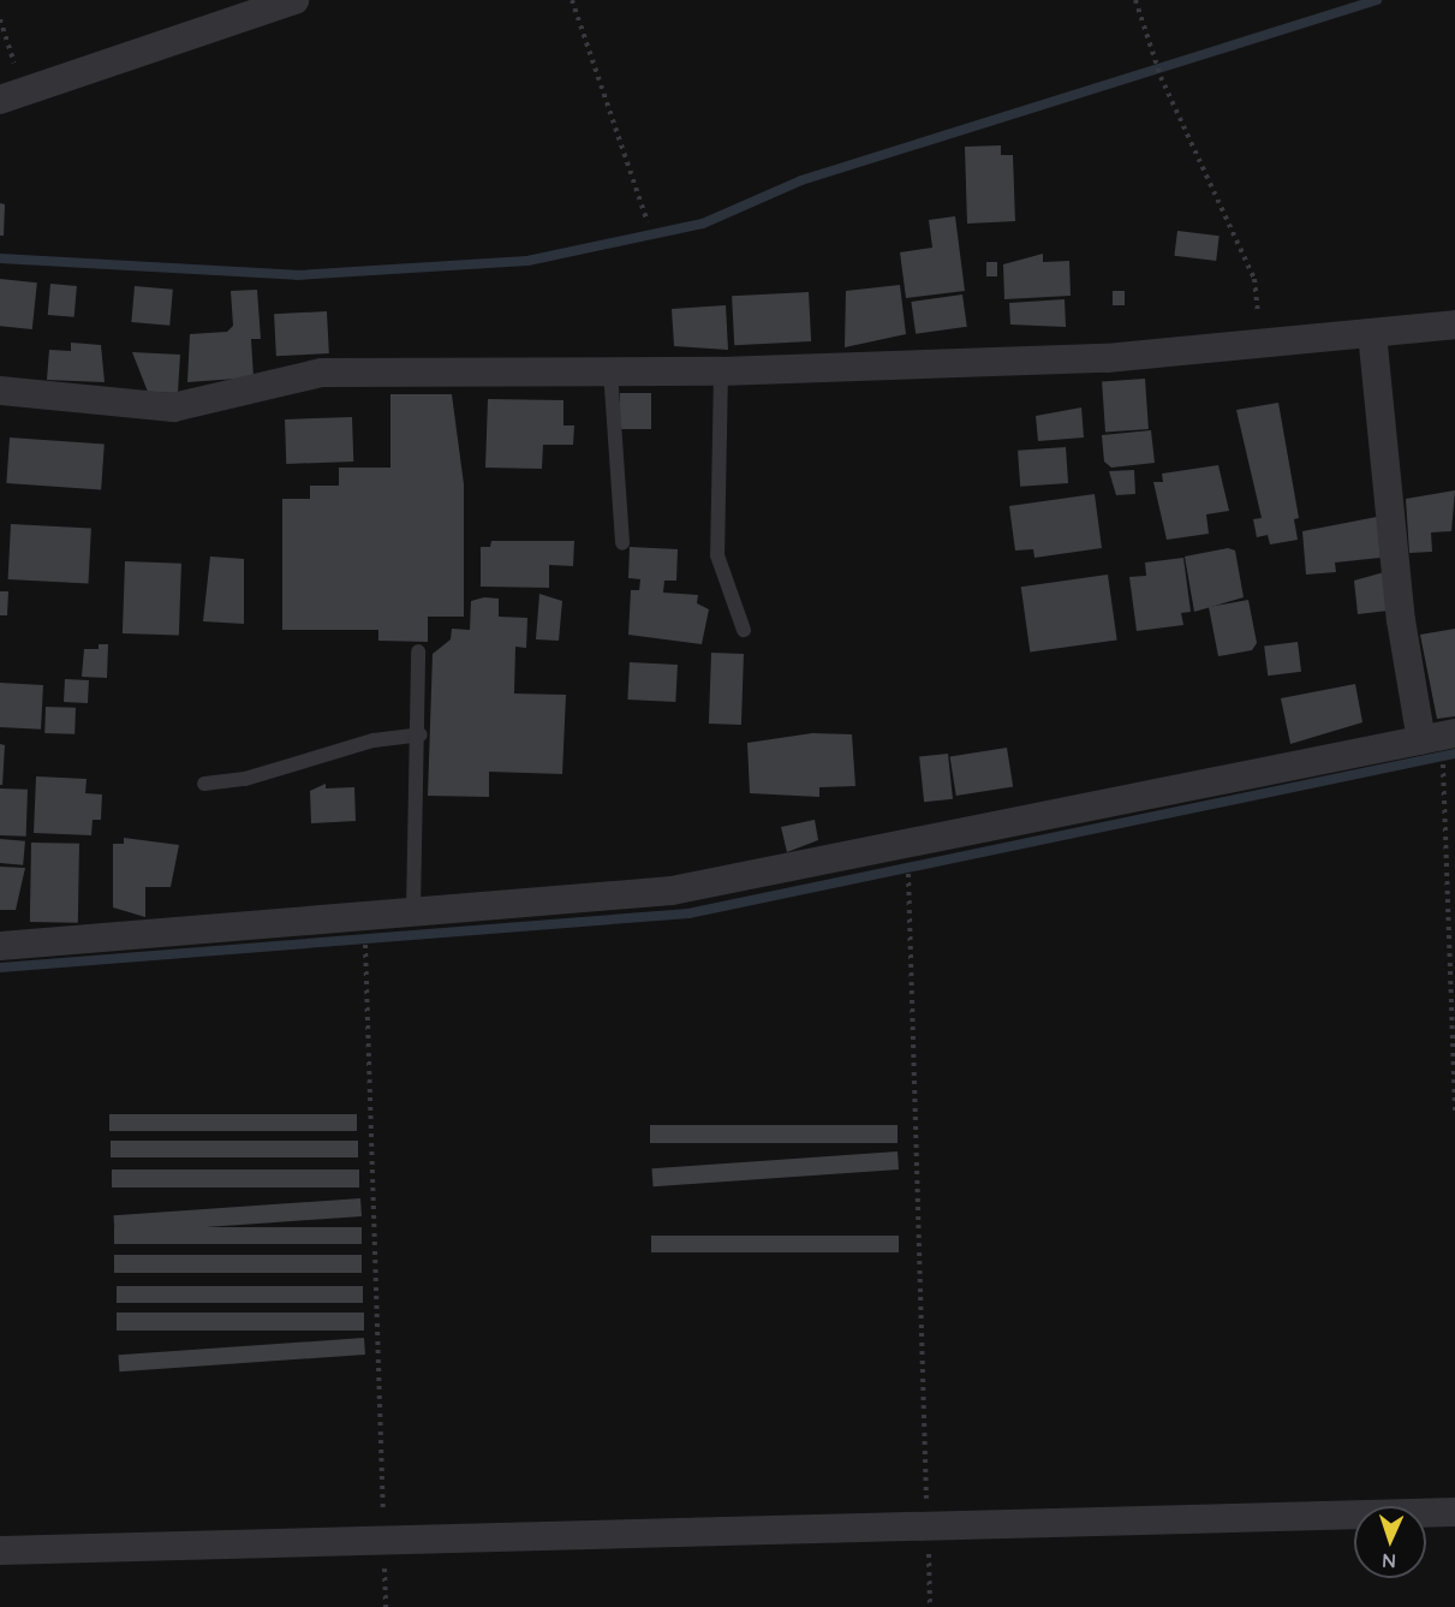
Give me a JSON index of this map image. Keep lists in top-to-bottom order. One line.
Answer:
{"north":"bottom"}
